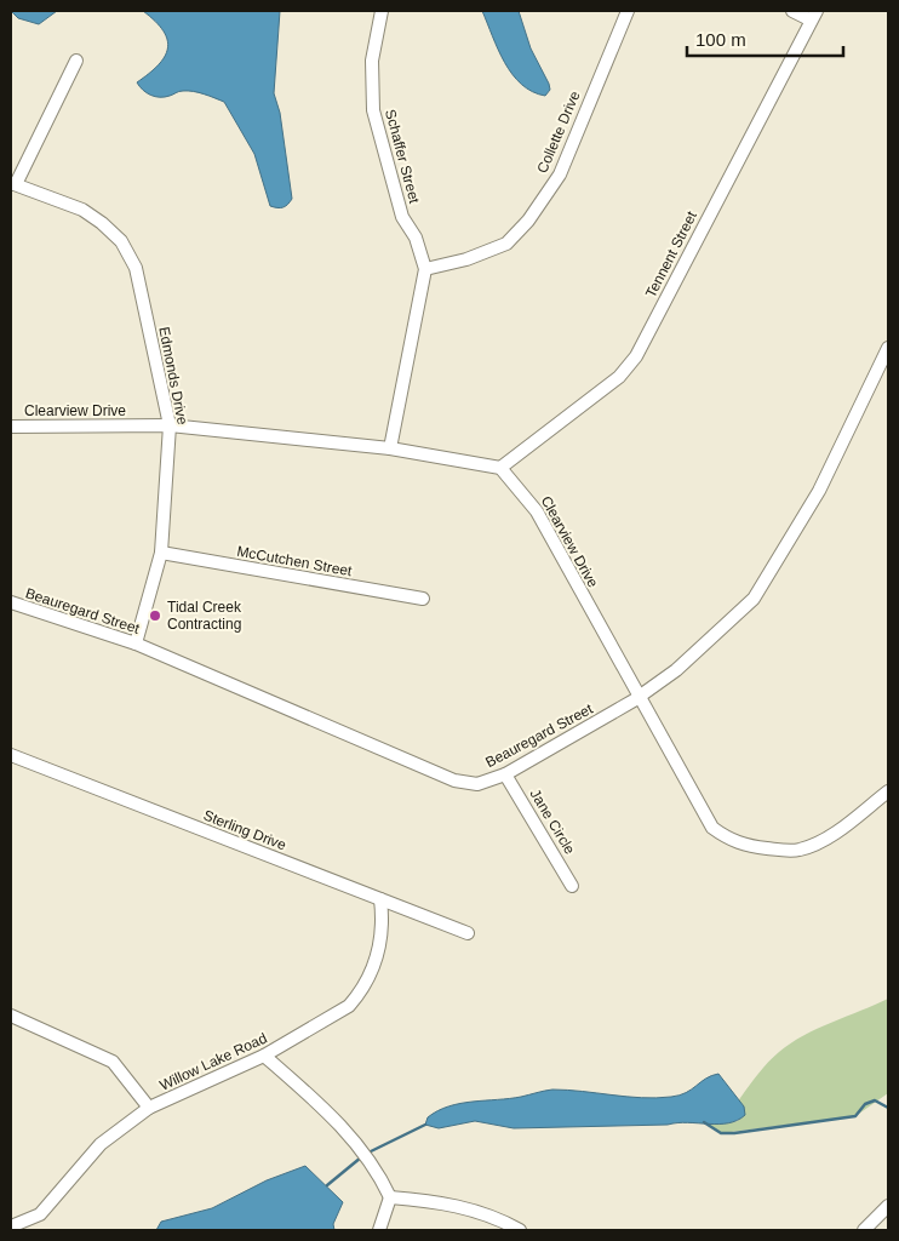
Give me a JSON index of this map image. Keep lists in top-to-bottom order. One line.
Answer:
{"streets":{"street":["Collette Drive","Schaffer Street","Tennent Street","Edmonds Drive","Clearview Drive","McCutchen Street","Beauregard Street","Jane Circle","Sterling Drive","Willow Lake Road"]},"crossings":[["Collette Drive","Schaffer Street"],["Schaffer Street","Clearview Drive"],["Tennent Street","Clearview Drive"],["Edmonds Drive","Clearview Drive"],["Edmonds Drive","McCutchen Street"],["Edmonds Drive","Beauregard Street"],["Clearview Drive","Beauregard Street"],["Beauregard Street","Jane Circle"],["Sterling Drive","Willow Lake Road"]],"places":["Tidal Creek Contracting"],"scale_bar":"100 m"}
